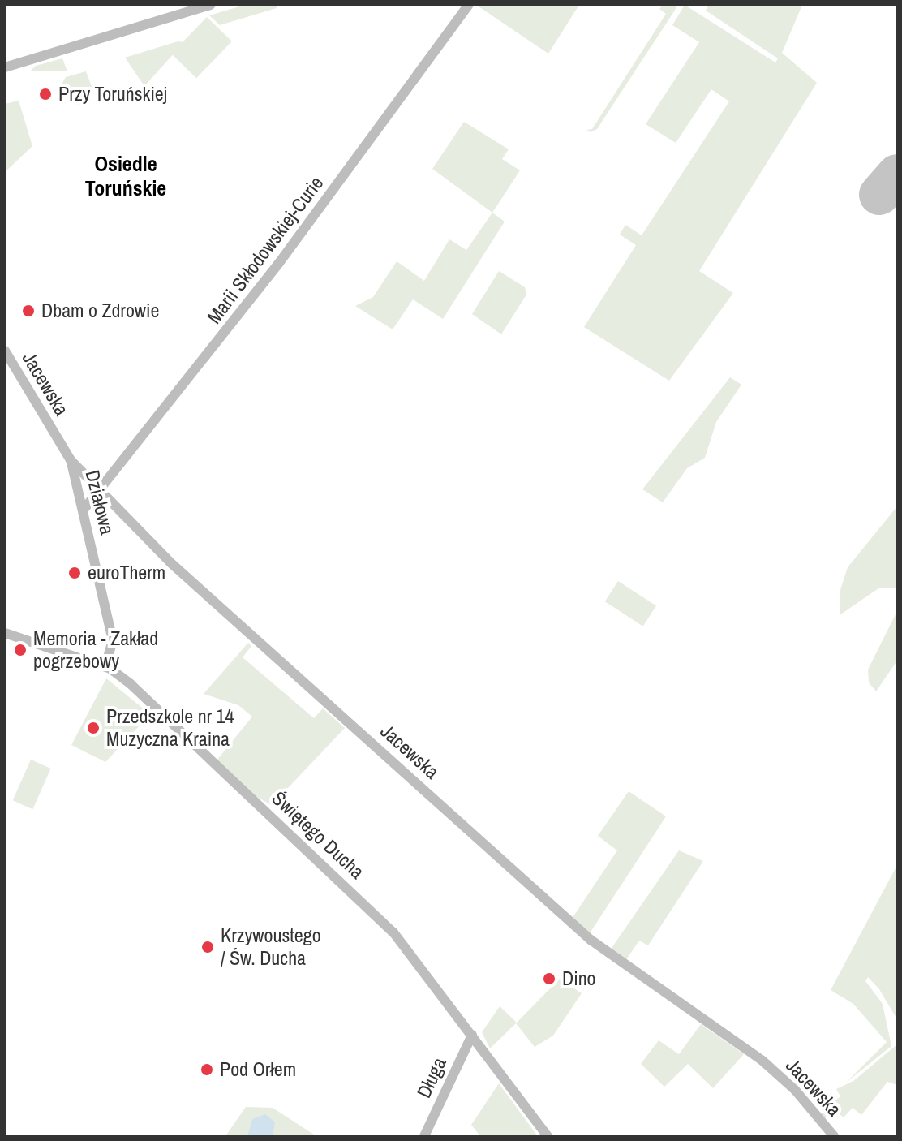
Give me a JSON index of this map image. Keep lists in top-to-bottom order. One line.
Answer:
{"streets":{"street":["Marii Skłodowskiej-Curie","Jacewska","Działowa","Świętego Ducha","Długa"]},"crossings":[["Marii Skłodowskiej-Curie","Jacewska"],["Marii Skłodowskiej-Curie","Działowa"],["Jacewska","Działowa"],["Działowa","Świętego Ducha"],["Świętego Ducha","Długa"]],"districts":["Osiedle Toruńskie"],"places":["Przy Toruńskiej","Dbam o Zdrowie","euroTherm","Memoria - Zakład pogrzebowy","Przedszkole nr 14 Muzyczna Kraina","Krzywoustego / Św. Ducha","Dino","Pod Orłem"]}
